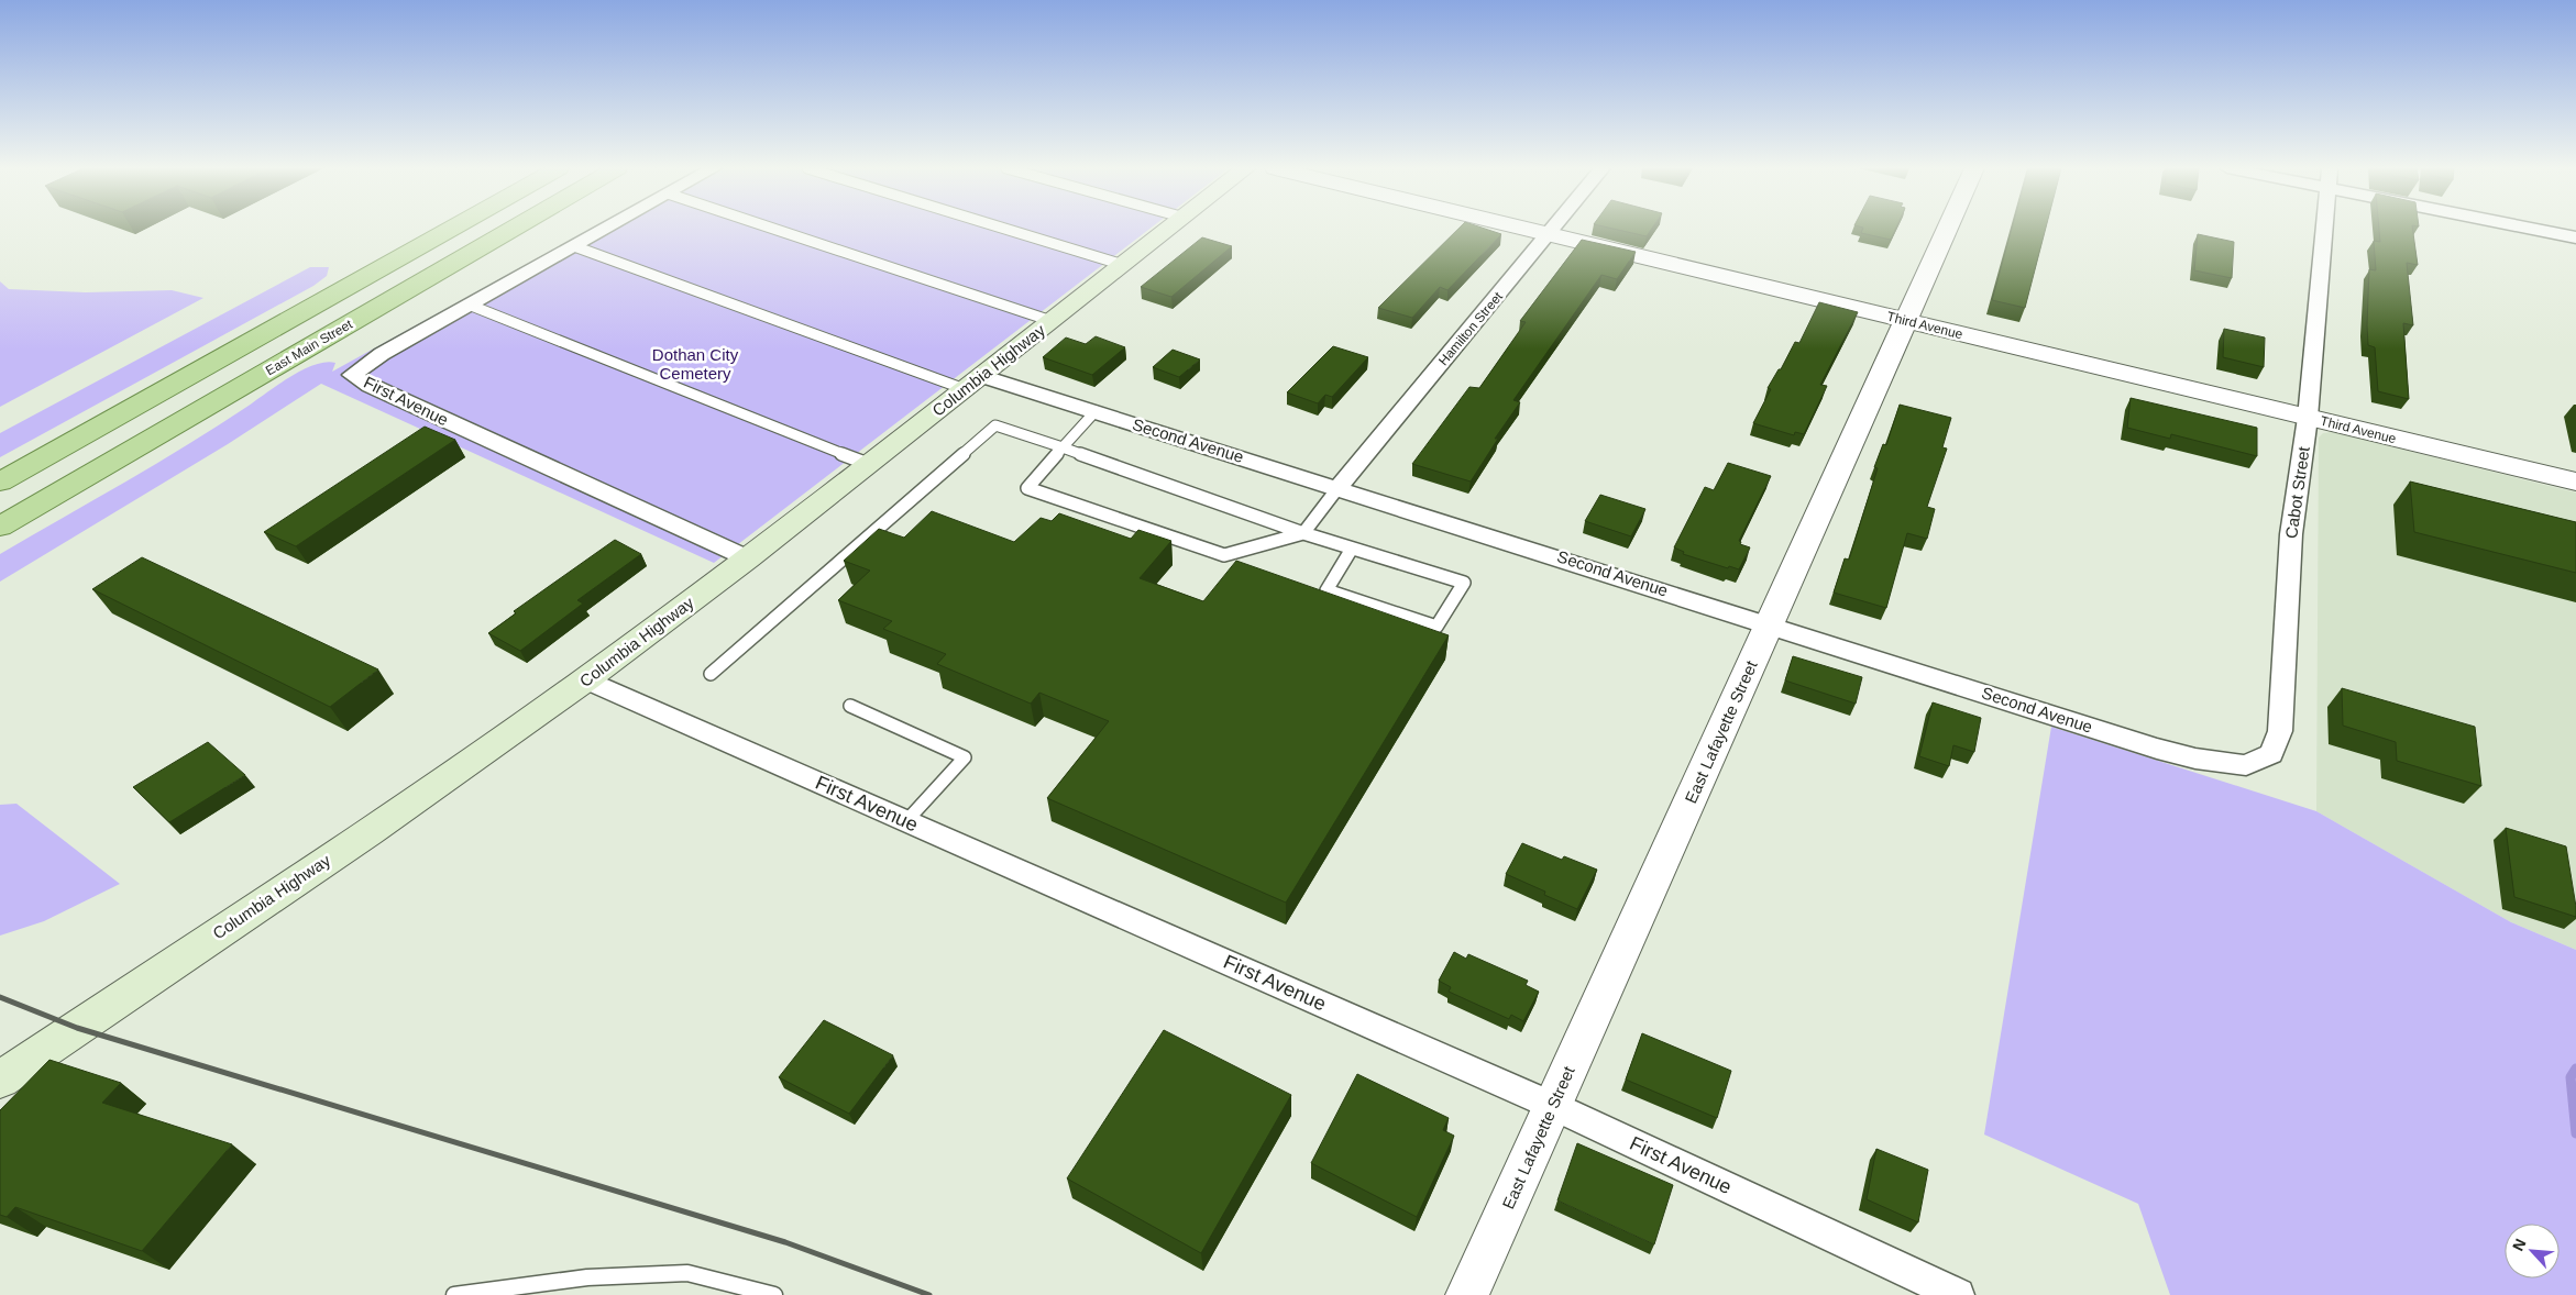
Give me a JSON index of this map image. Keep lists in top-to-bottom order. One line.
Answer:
{"streets":{"main road":["East Main Street","Columbia Highway"],"street":["Third Avenue","Hamilton Street","First Avenue","Second Avenue","Cabot Street","East Lafayette Street"]},"crossings":[["Third Avenue","Hamilton Street"],["Third Avenue","Cabot Street"],["Third Avenue","East Lafayette Street"],["Hamilton Street","Second Avenue"],["Columbia Highway","First Avenue"],["Columbia Highway","Second Avenue"],["First Avenue","East Lafayette Street"],["Second Avenue","Cabot Street"],["Second Avenue","East Lafayette Street"]],"parks":["Dothan City Cemetery"],"north":"top left"}
